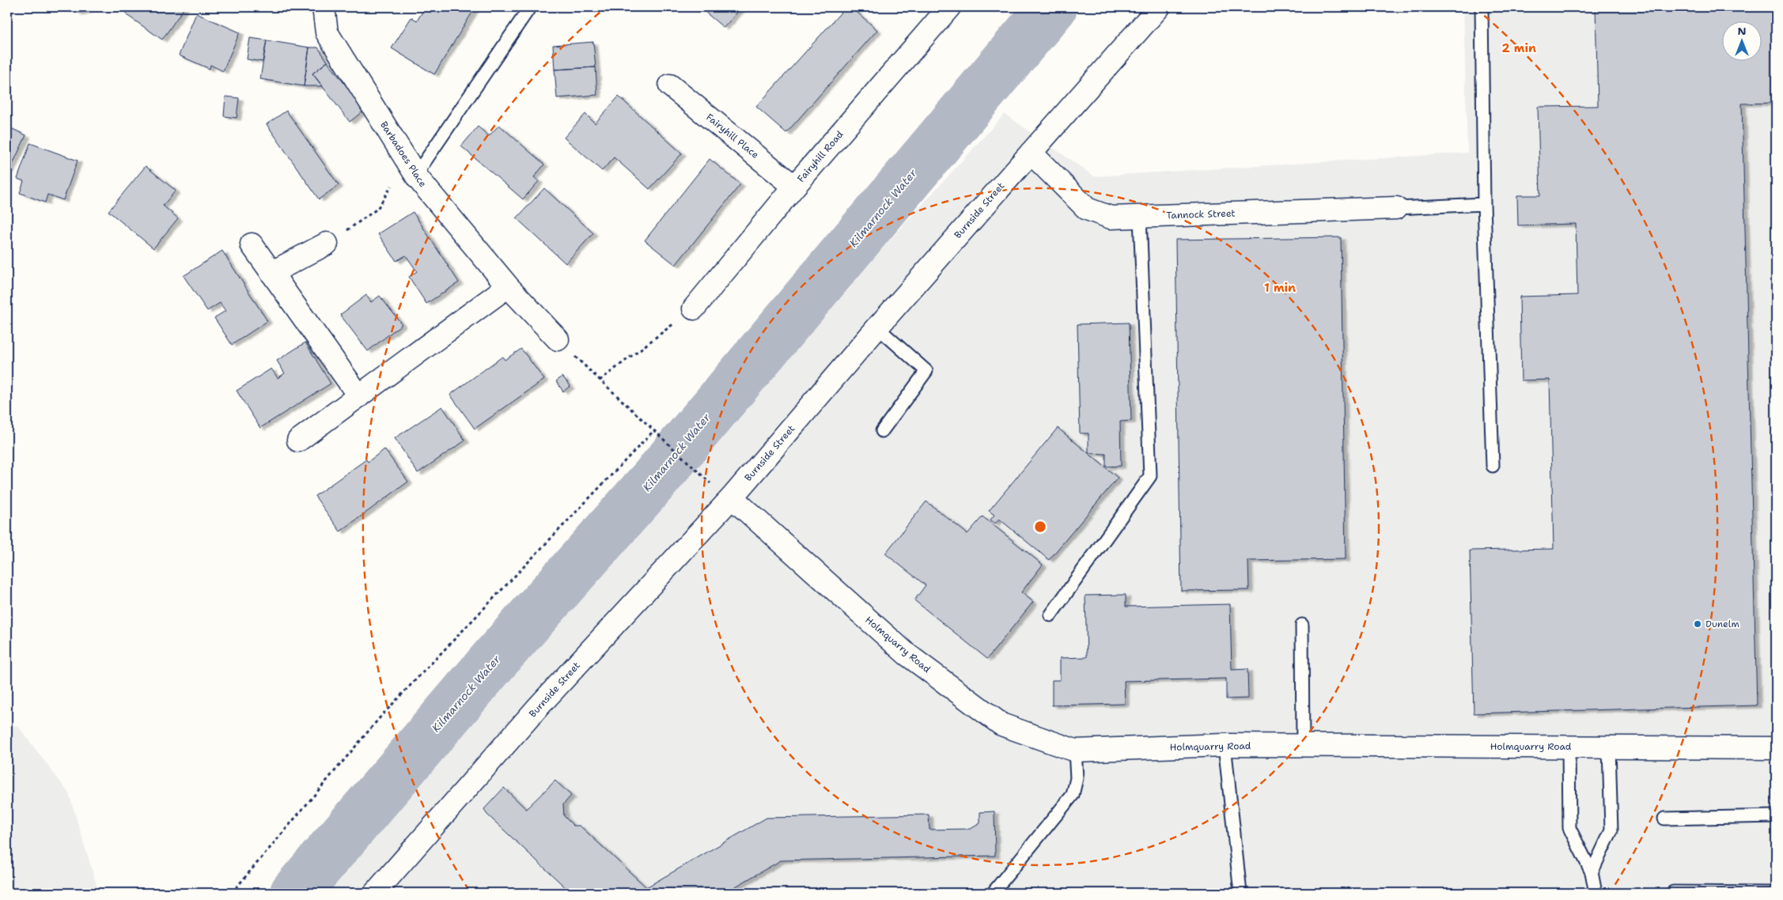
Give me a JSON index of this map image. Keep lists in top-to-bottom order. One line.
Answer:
{"streets":{"street":["Fairyhill Place","Barbadoes Place","Fairyhill Road","Burnside Street","Tannock Street","Holmquarry Road"]},"crossings":[["Fairyhill Place","Fairyhill Road"],["Burnside Street","Tannock Street"],["Burnside Street","Holmquarry Road"]],"water":["Kilmarnock Water"],"places":["Dunelm"],"north":"top","rings":["2 min","1 min"]}
